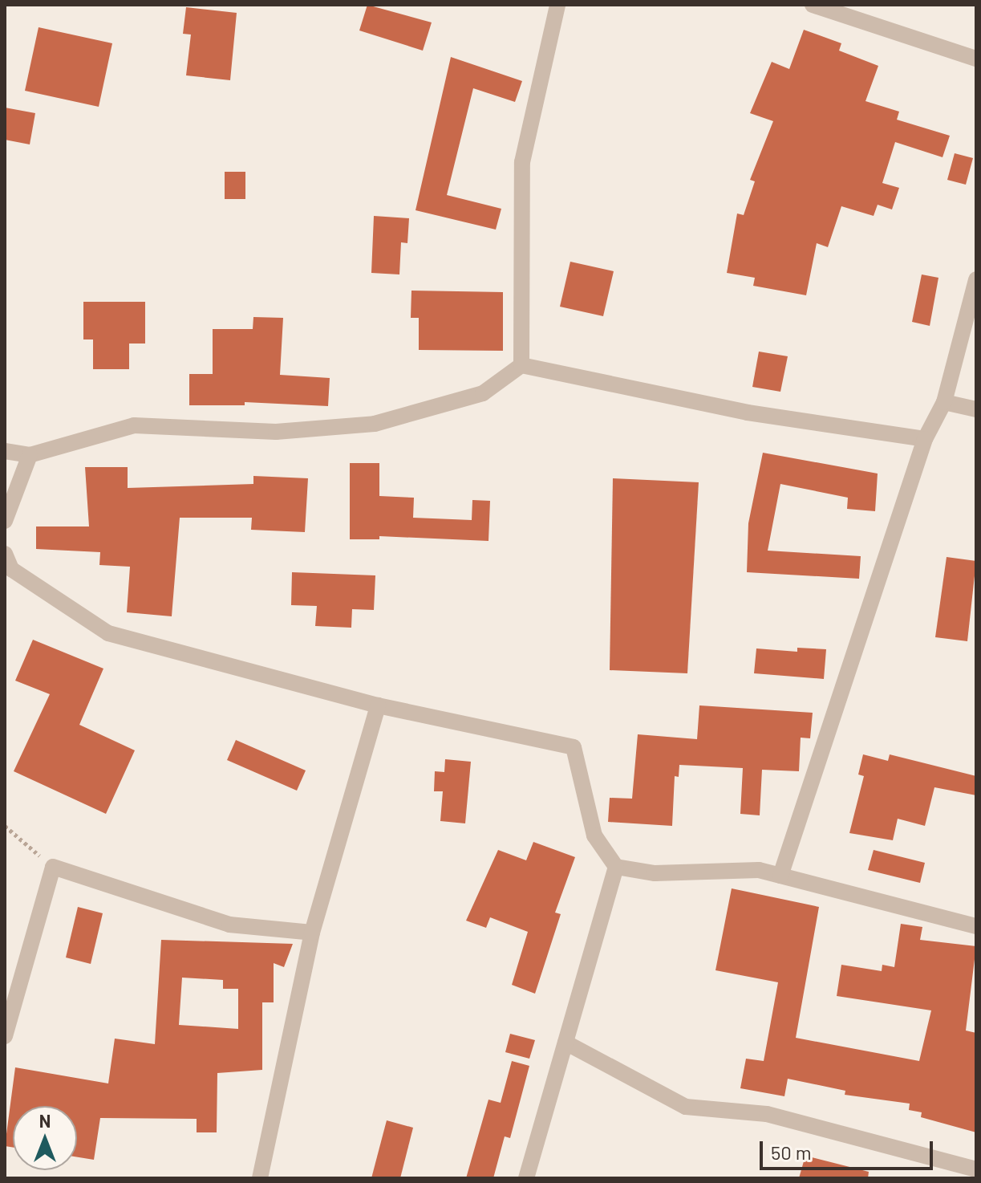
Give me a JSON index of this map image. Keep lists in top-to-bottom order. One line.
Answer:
{"scale_bar":"50 m","north":"top"}
